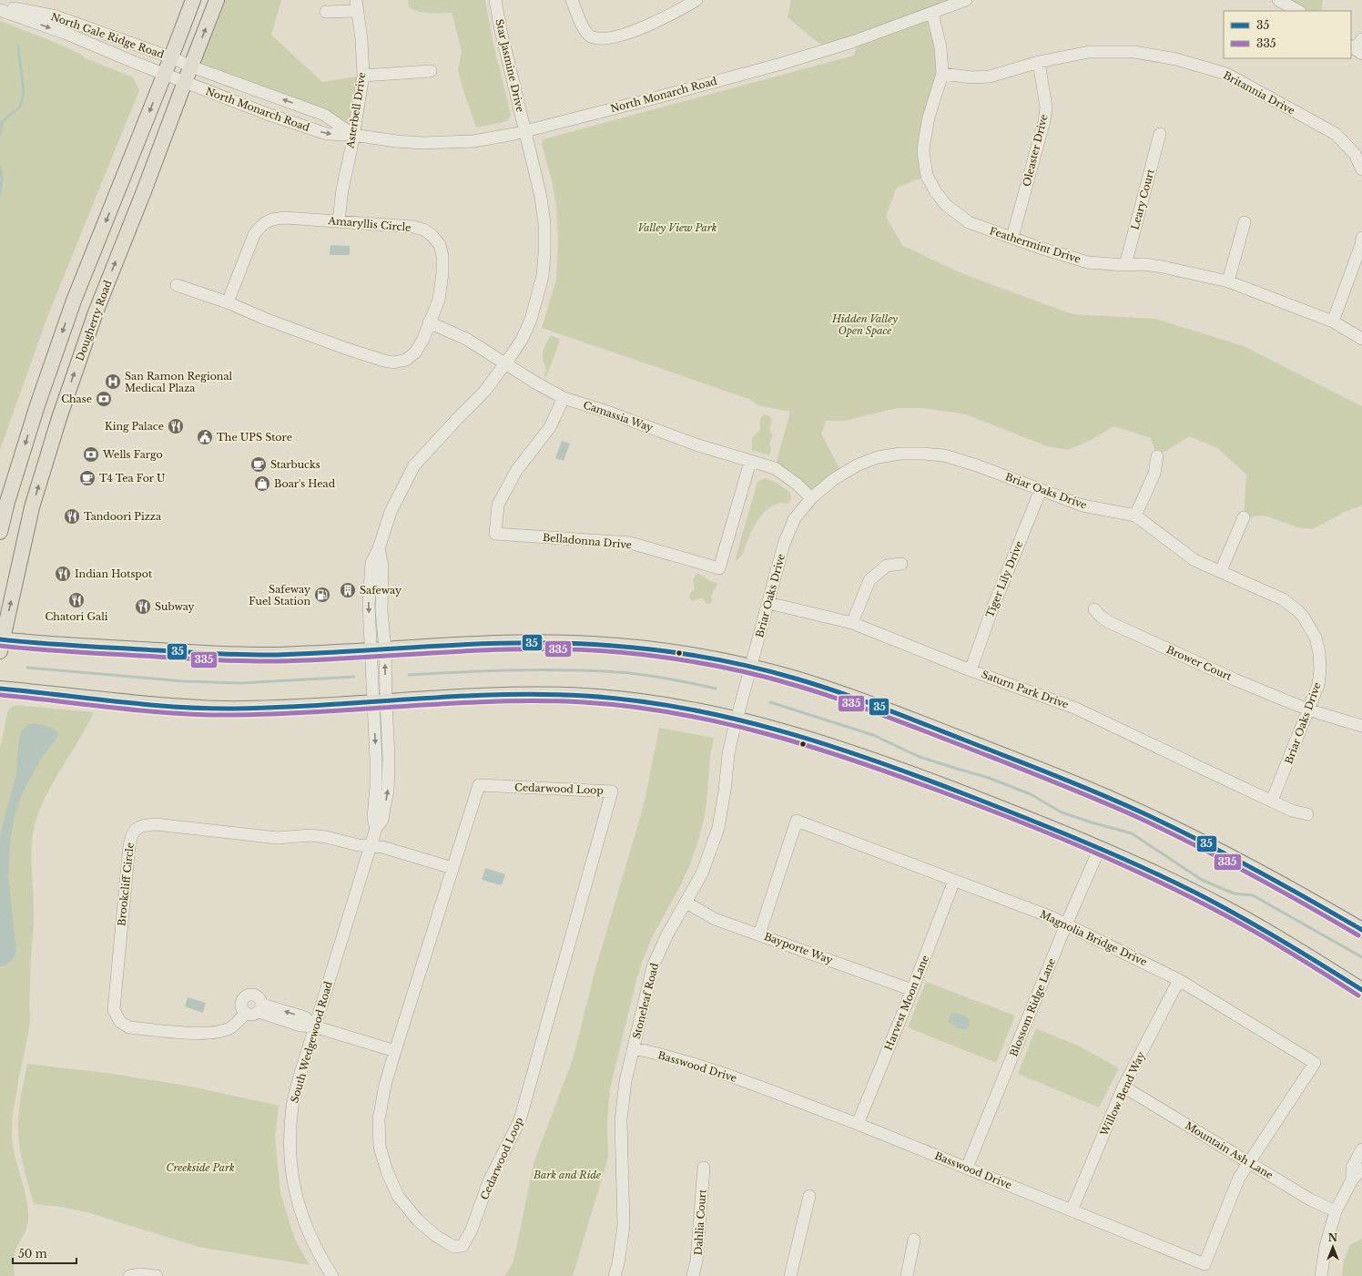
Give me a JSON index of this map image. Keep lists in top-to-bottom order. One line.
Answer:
{"streets":{"main road":["Dougherty Road"],"street":["North Gale Ridge Road","Star Jasmine Drive","Britannia Drive","North Monarch Road","Asterbell Drive","Oleaster Drive","Leary Court","Amaryllis Circle","Feathermint Drive","Camassia Way","Briar Oaks Drive","Belladonna Drive","Tiger Lily Drive","Brower Court","Saturn Park Drive","Cedarwood Loop","Brookcliff Circle","Magnolia Bridge Drive","Bayporte Way","Stoneleaf Road","Harvest Moon Lane","Blossom Ridge Lane","South Wedgewood Road","Basswood Drive","Willow Bend Way","Mountain Ash Lane","Dahlia Court"]},"crossings":[["North Gale Ridge Road","North Monarch Road"],["North Gale Ridge Road","Dougherty Road"],["Star Jasmine Drive","North Monarch Road"],["Star Jasmine Drive","Camassia Way"],["Star Jasmine Drive","South Wedgewood Road"],["Britannia Drive","Oleaster Drive"],["Britannia Drive","Feathermint Drive"],["North Monarch Road","Asterbell Drive"],["North Monarch Road","Feathermint Drive"],["North Monarch Road","Dougherty Road"],["Asterbell Drive","Amaryllis Circle"],["Oleaster Drive","Feathermint Drive"],["Leary Court","Feathermint Drive"],["Amaryllis Circle","Camassia Way"],["Camassia Way","Briar Oaks Drive"],["Camassia Way","Belladonna Drive"],["Briar Oaks Drive","Tiger Lily Drive"],["Briar Oaks Drive","Brower Court"],["Briar Oaks Drive","Saturn Park Drive"],["Briar Oaks Drive","Stoneleaf Road"],["Tiger Lily Drive","Saturn Park Drive"],["Brookcliff Circle","South Wedgewood Road"],["Magnolia Bridge Drive","Bayporte Way"],["Magnolia Bridge Drive","Harvest Moon Lane"],["Magnolia Bridge Drive","Blossom Ridge Lane"],["Magnolia Bridge Drive","Basswood Drive"],["Magnolia Bridge Drive","Willow Bend Way"],["Magnolia Bridge Drive","Mountain Ash Lane"],["Bayporte Way","Stoneleaf Road"],["Bayporte Way","Harvest Moon Lane"],["Stoneleaf Road","Basswood Drive"],["Harvest Moon Lane","Basswood Drive"],["Blossom Ridge Lane","Basswood Drive"],["Basswood Drive","Willow Bend Way"],["Basswood Drive","Mountain Ash Lane"],["Willow Bend Way","Mountain Ash Lane"]],"parks":["Valley View Park","Hidden Valley Open Space","Creekside Park","Bark and Ride"],"places":{"hospital":["San Ramon Regional Medical Plaza"],"bank":["Chase","Wells Fargo"],"restaurant":["King Palace","Tandoori Pizza","Indian Hotspot","Chatori Gali","Subway"],"public building":["The UPS Store"],"cafe":["Starbucks","T4 Tea For U"],"shop":["Boar's Head"],"building":["Safeway"],"fuel station":["Safeway Fuel Station"]},"lines":["transit line 35","transit line 335"],"legend":["35","335"],"scale_bar":"50 m","north":"top"}
